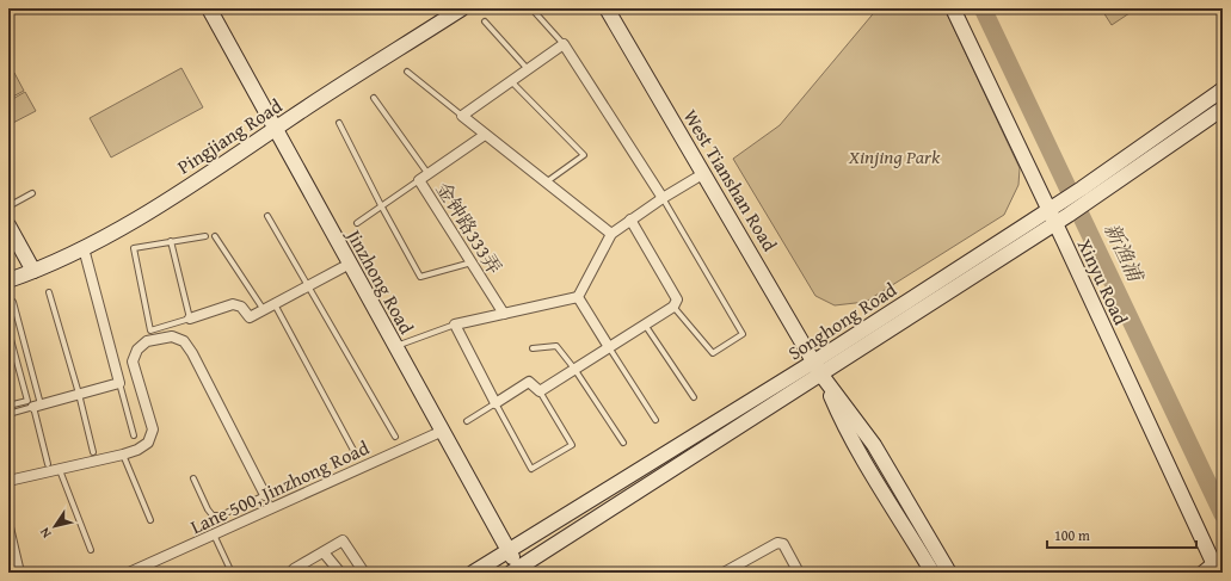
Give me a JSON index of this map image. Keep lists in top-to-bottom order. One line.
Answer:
{"streets":{"main road":["Pingjiang Road","West Tianshan Road","Jinzhong Road","Xinyu Road","Songhong Road"],"street":["金钟路333弄","Lane 500, Jinzhong Road"]},"crossings":[["Pingjiang Road","Jinzhong Road"],["West Tianshan Road","Songhong Road"],["Jinzhong Road","Songhong Road"],["Jinzhong Road","Lane 500, Jinzhong Road"],["Xinyu Road","Songhong Road"]],"water":["新渔浦"],"parks":["Xinjing Park"],"scale_bar":"100 m","north":"bottom left"}
